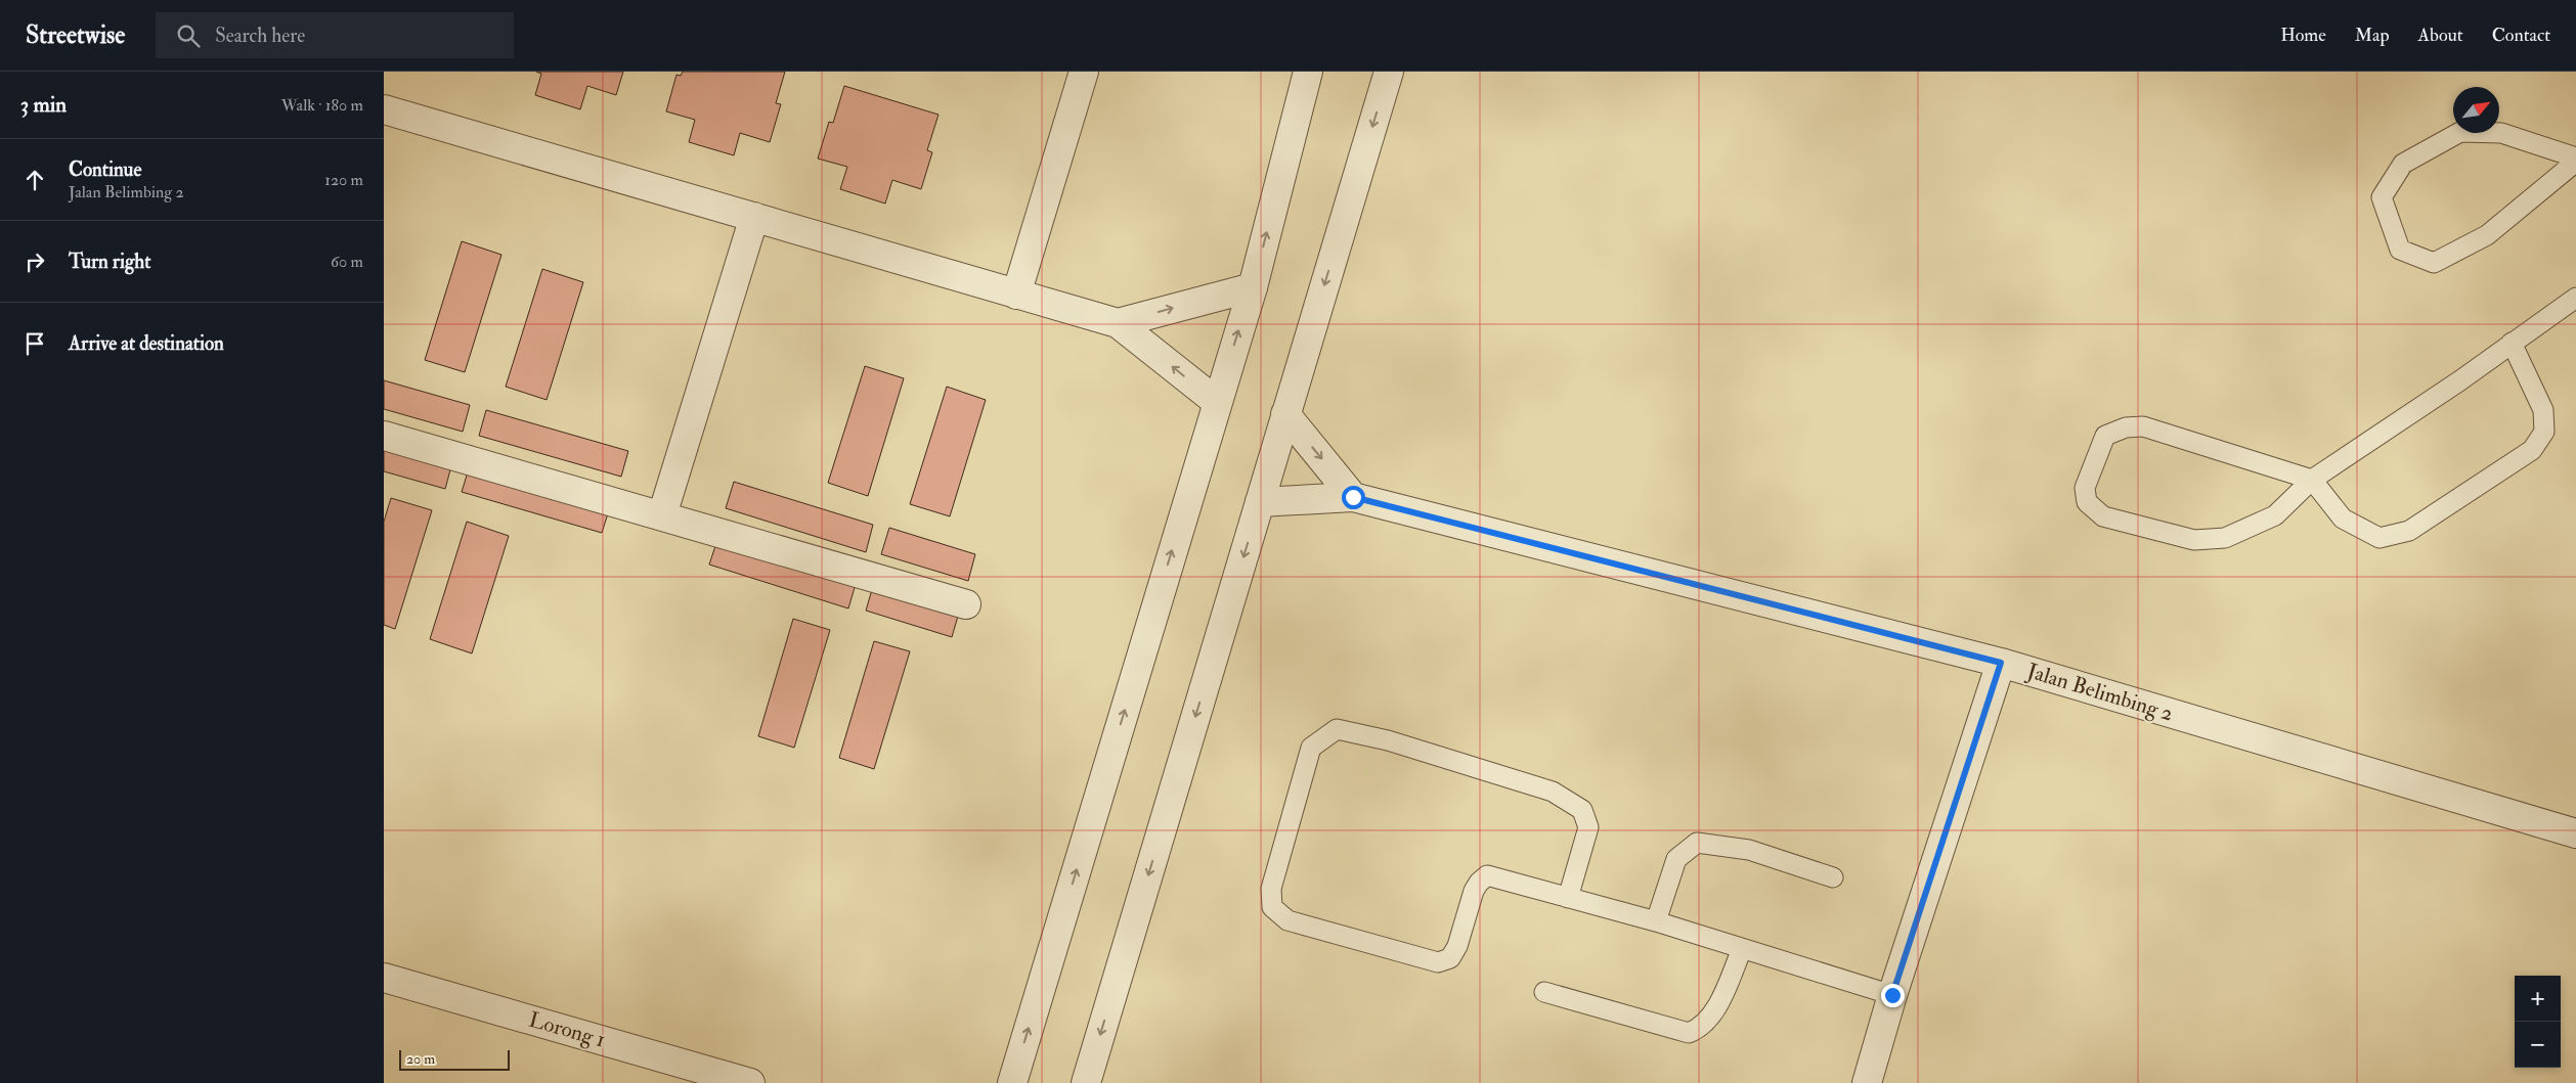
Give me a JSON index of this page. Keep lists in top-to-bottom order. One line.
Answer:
{"streets":{"street":["Jalan Belimbing 2","Lorong 1"]},"scale_bar":"20 m","north":"top right","page":{"header":"Streetwise","search":"Search here","nav":["Home","Map","About","Contact"],"heading":["3 min","Walk · 180 m"],"list":[["Continue","Jalan Belimbing 2","120 m"],["Turn right","60 m"],"Arrive at destination"],"map_buttons":["+","−"],"scale":"20 m"}}
